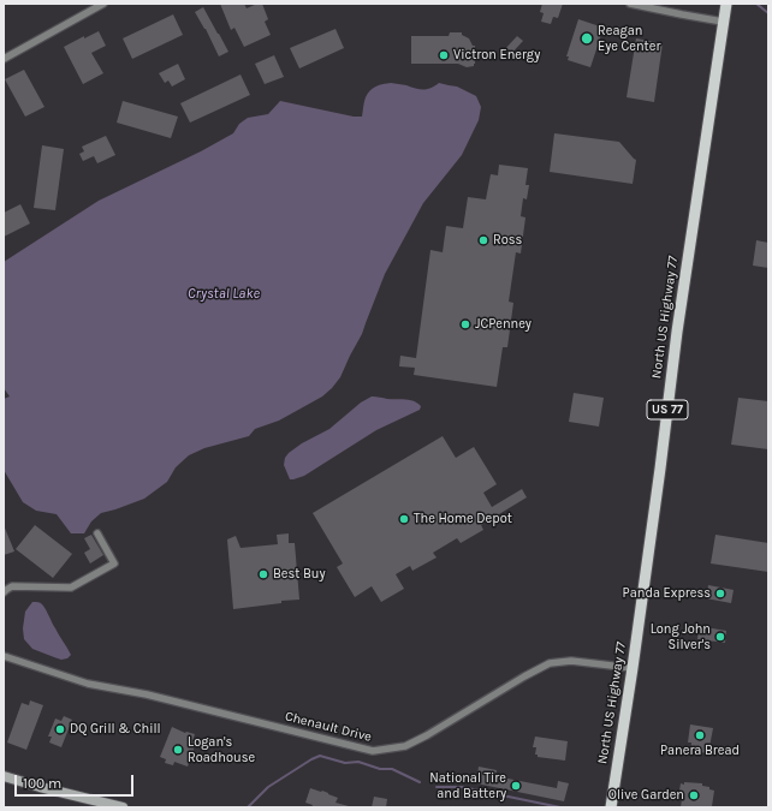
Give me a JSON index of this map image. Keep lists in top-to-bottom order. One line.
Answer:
{"streets":{"main road":["North US Highway 77","US 77"],"street":["Chenault Drive"]},"crossings":[["North US Highway 77","Chenault Drive"]],"water":["Crystal Lake"],"places":["Reagan Eye Center","Victron Energy","Ross","JCPenney","The Home Depot","Best Buy","Panda Express","Long John Silver's","DQ Grill & Chill","Panera Bread","Logan's Roadhouse","National Tire and Battery","Olive Garden"],"scale_bar":"100 m"}
